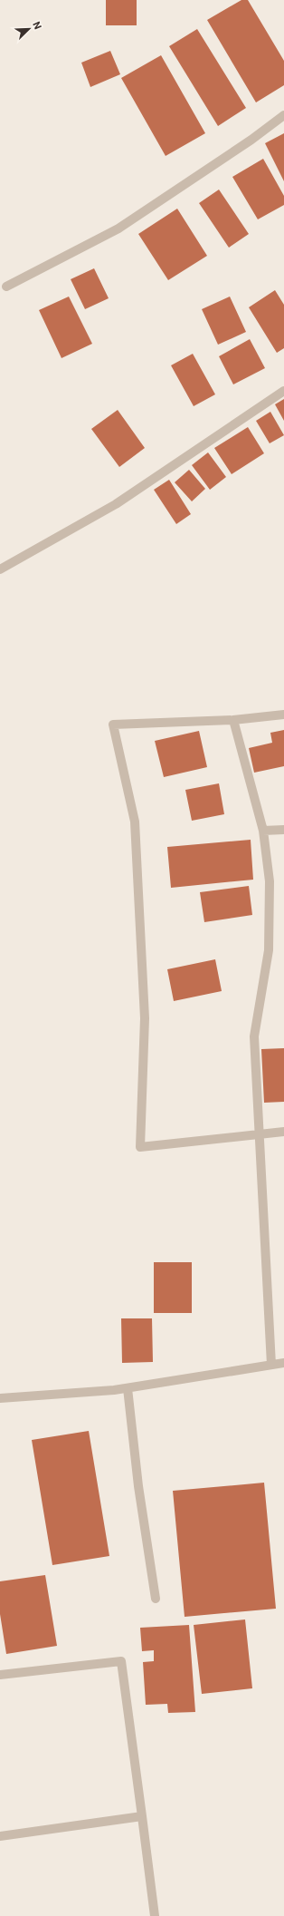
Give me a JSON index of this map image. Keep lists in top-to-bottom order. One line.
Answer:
{"north":"top right"}
